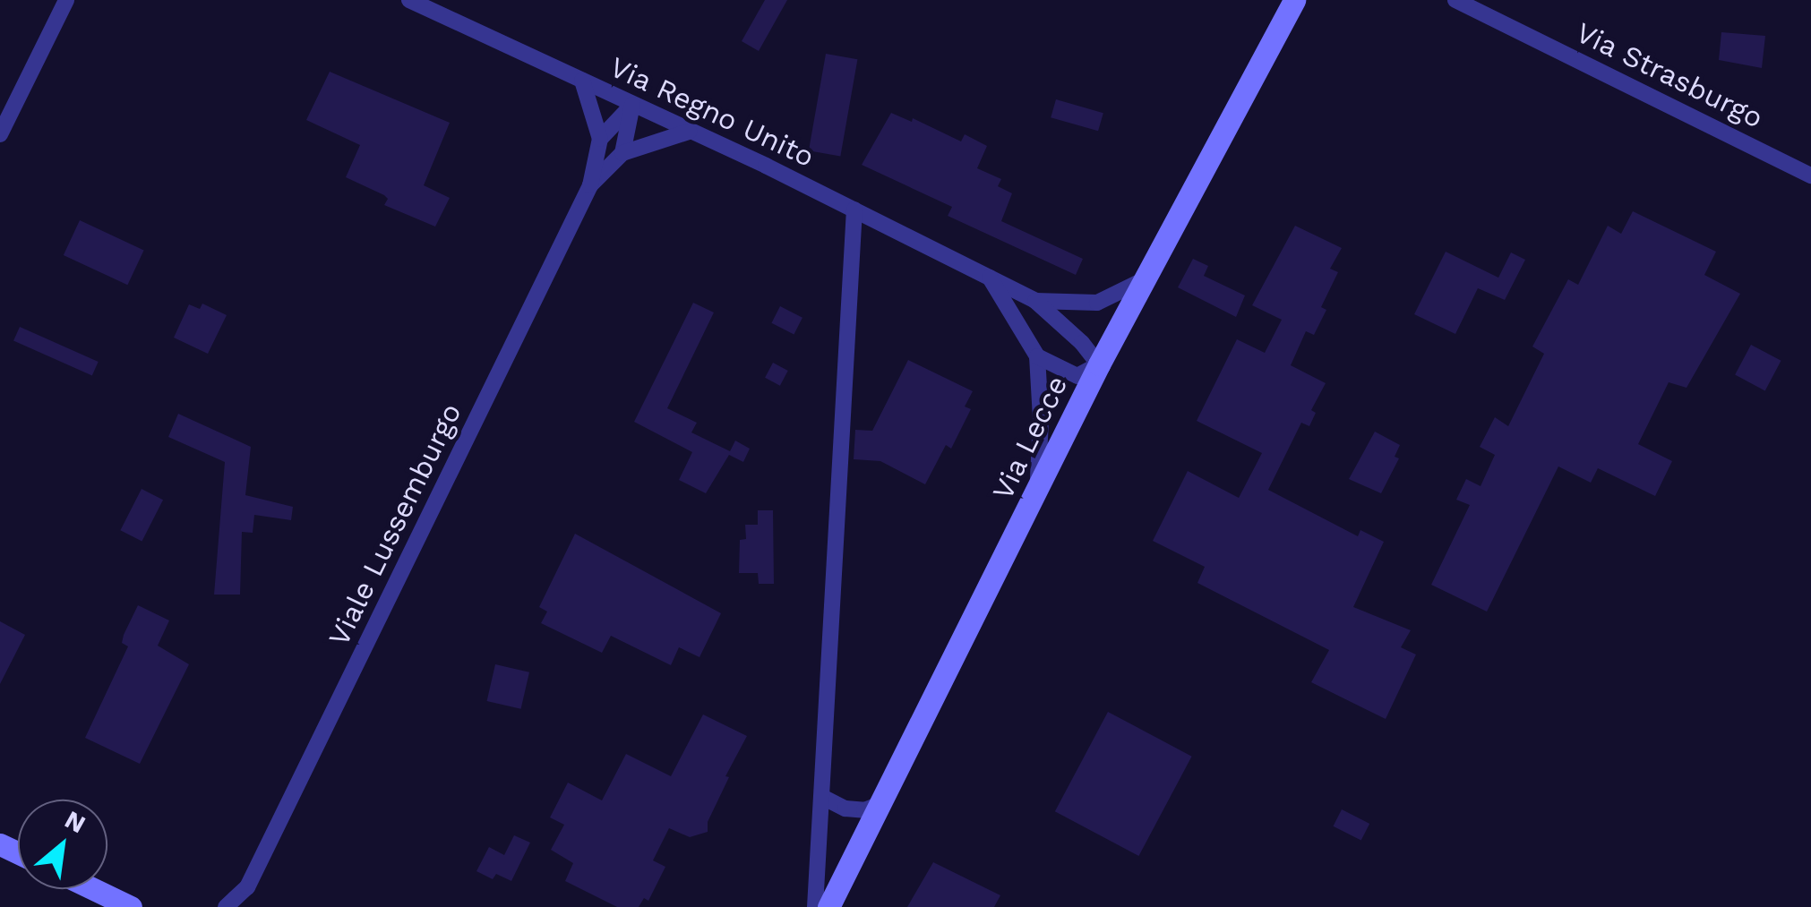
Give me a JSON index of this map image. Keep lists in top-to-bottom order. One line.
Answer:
{"streets":{"main road":["Via Lecce"],"street":["Via Strasburgo","Via Regno Unito","Viale Lussemburgo"]},"north":"top right"}
